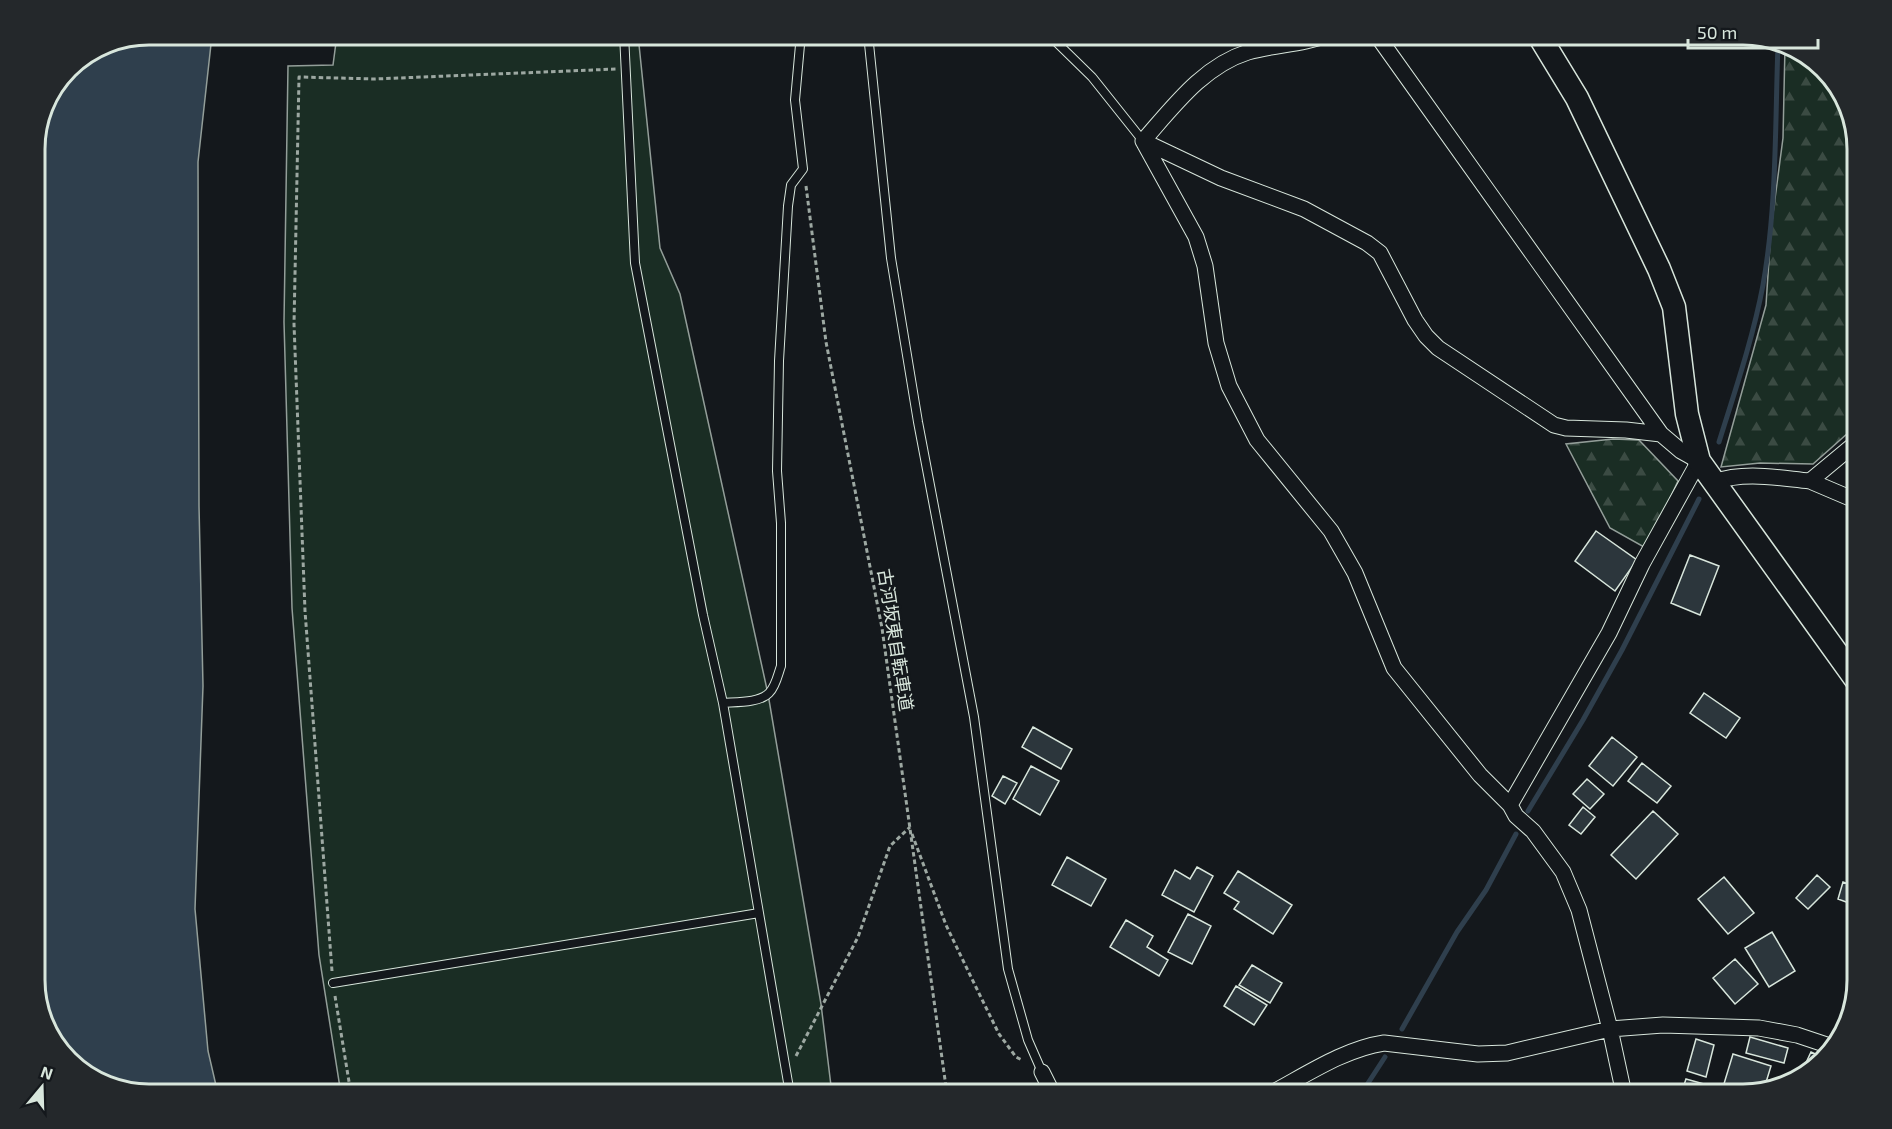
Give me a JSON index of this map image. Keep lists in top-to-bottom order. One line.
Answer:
{"streets":{"path":["古河坂東自転車道"]},"scale_bar":"50 m","north":"top"}
